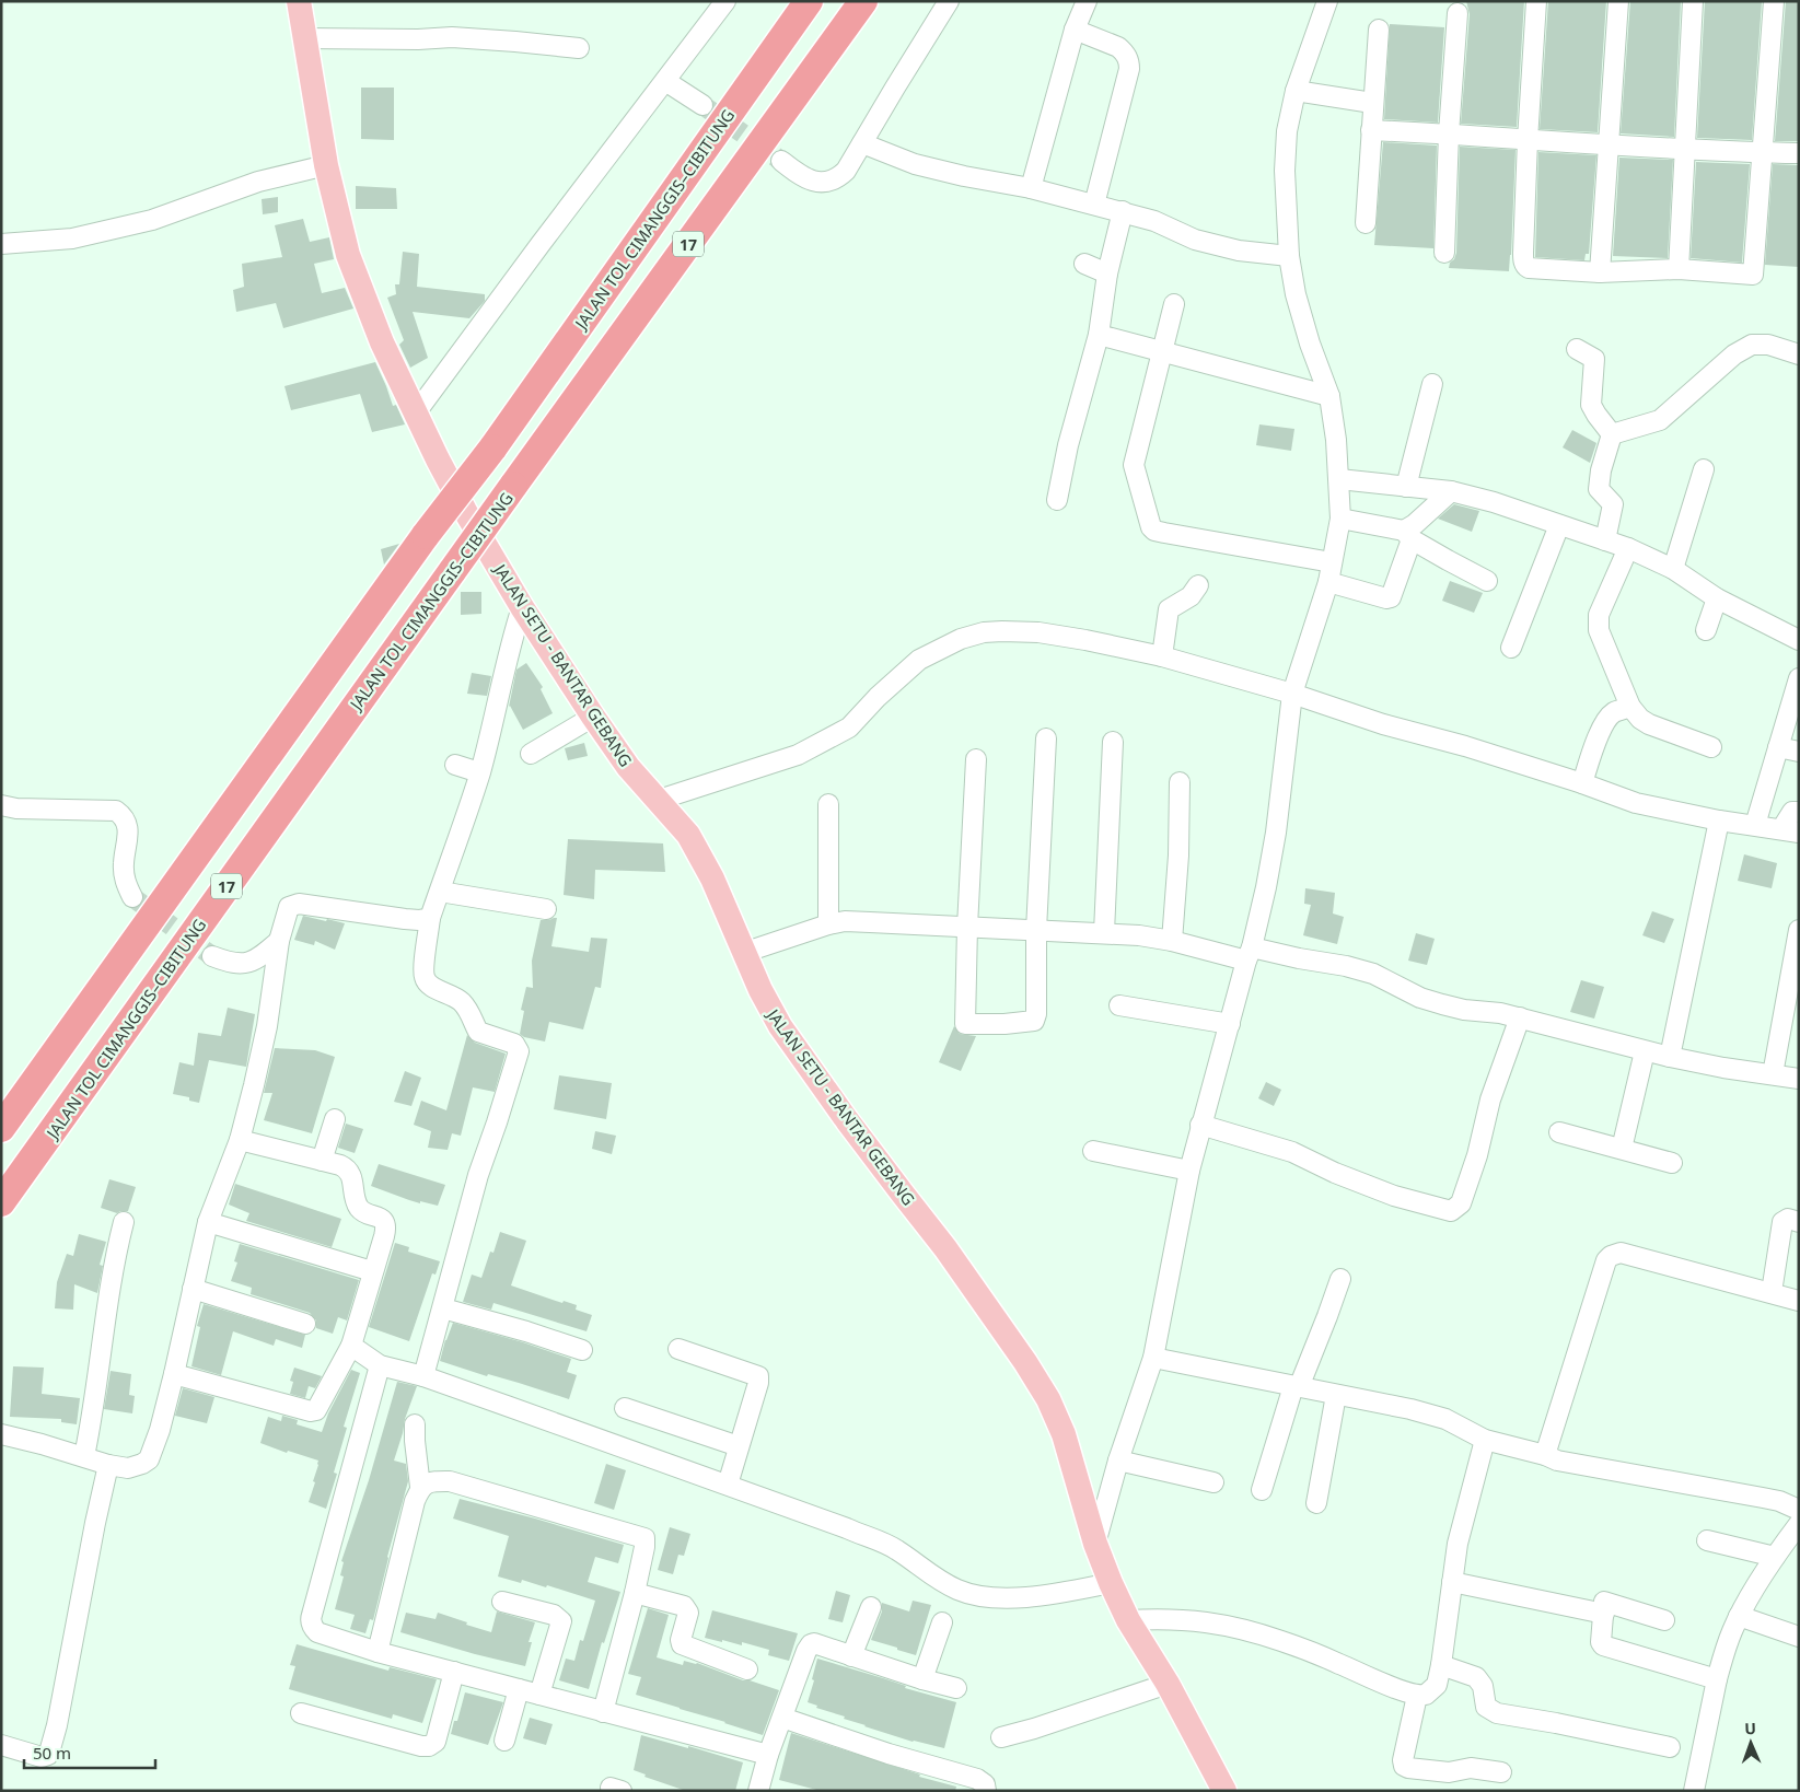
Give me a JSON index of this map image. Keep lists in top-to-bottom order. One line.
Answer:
{"streets":{"highway":["JALAN TOL CIMANGGIS–CIBITUNG","17"],"main road":["JALAN SETU - BANTAR GEBANG"]},"scale_bar":"50 m","north":"top"}
